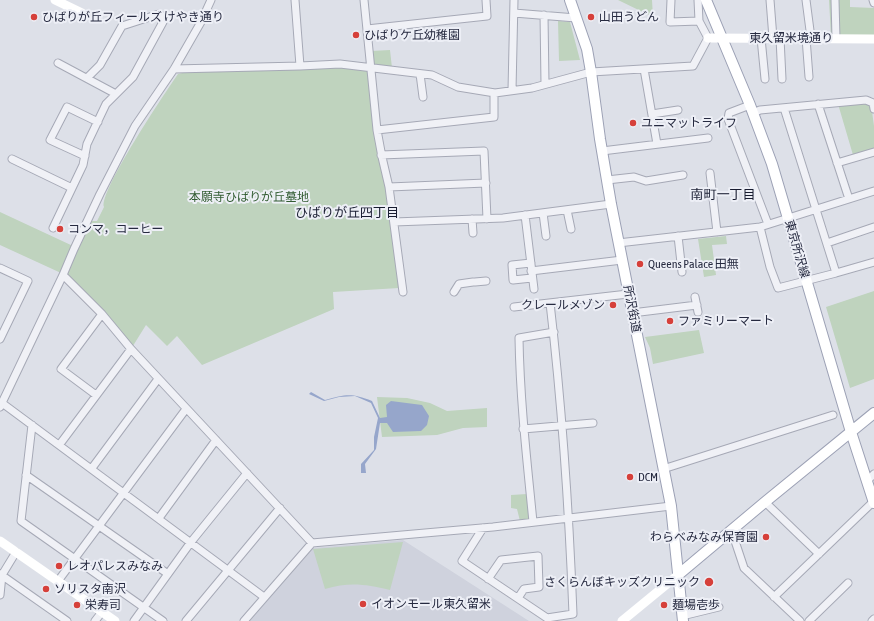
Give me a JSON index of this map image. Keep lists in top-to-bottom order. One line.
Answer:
{"streets":{"main road":["東京所沢線","所沢街道"],"street":["東久留米境通り"]},"crossings":[["東久留米境通り","東京所沢線"]],"districts":["南町一丁目","ひばりが丘四丁目"],"parks":["本願寺ひばりが丘墓地"],"places":["ひばりが丘フィールズ けやき通り","山田うどん","ひばりケ丘幼稚園","ユニマットライフ","コンマ，コーヒー","Queens Palace 田無","クレールメゾン","ファミリーマート","DCM","わらべみなみ保育園","レオパレスみなみ","さくらんぼキッズクリニック","ソリスタ南沢","イオンモール東久留米","栄寿司","麺場壱歩"]}
